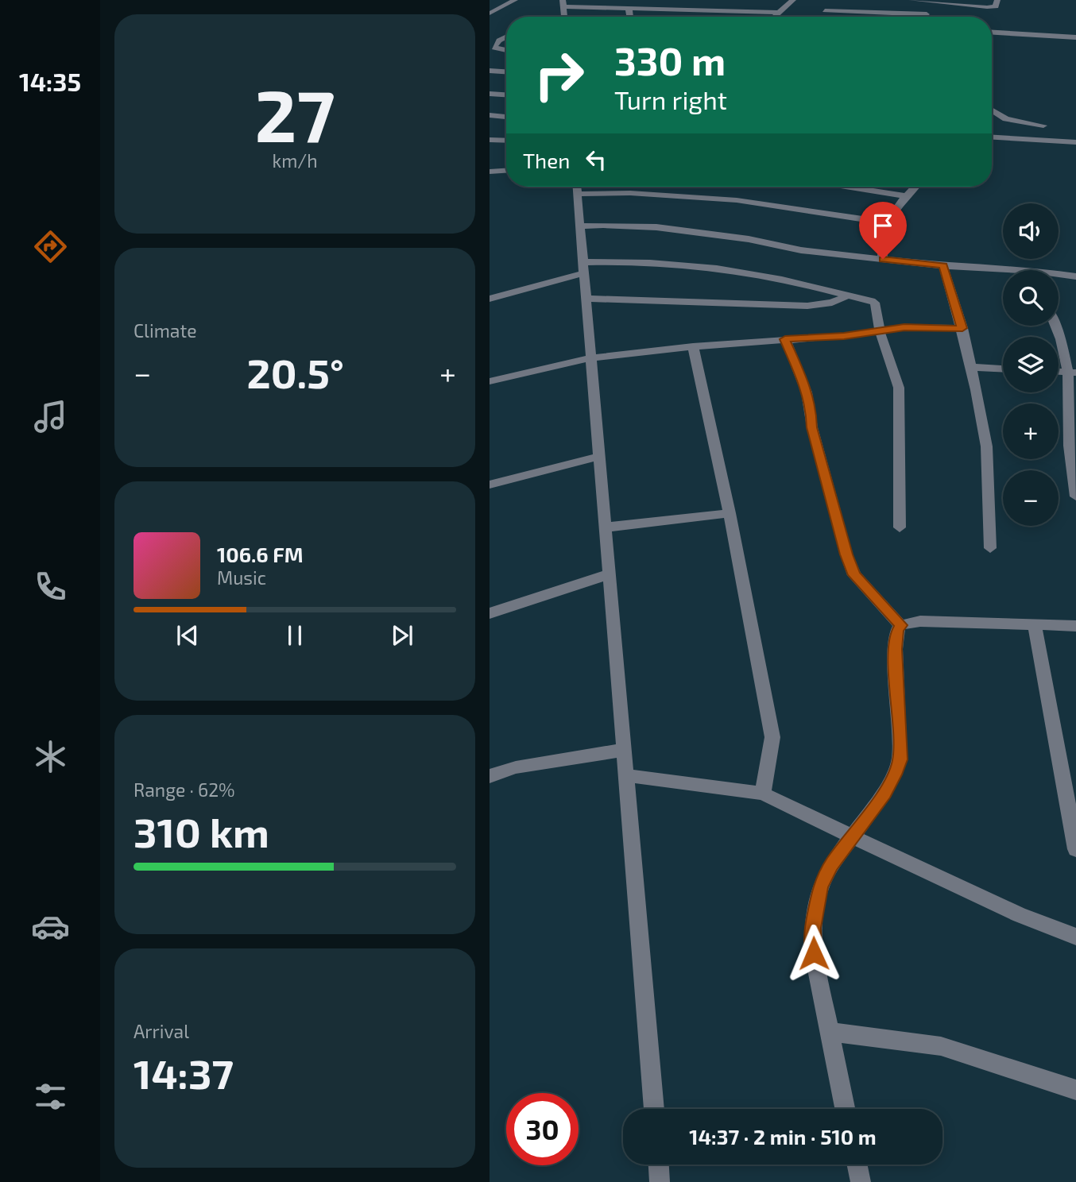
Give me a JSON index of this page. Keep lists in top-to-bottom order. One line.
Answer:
{"page":{"tabs":"14:35","tile":[["27","km/h"],"Climate",["Range · 62%","310 km"],["Arrival","14:37"]],"turn":["330 m","Turn right"],"then":"Then","map_buttons":["+","−"],"heat":["−","20.5°","+"],"song":["106.6 FM","Music"],"limit":"30","trip":"14:37 · 2 min · 510 m"}}
